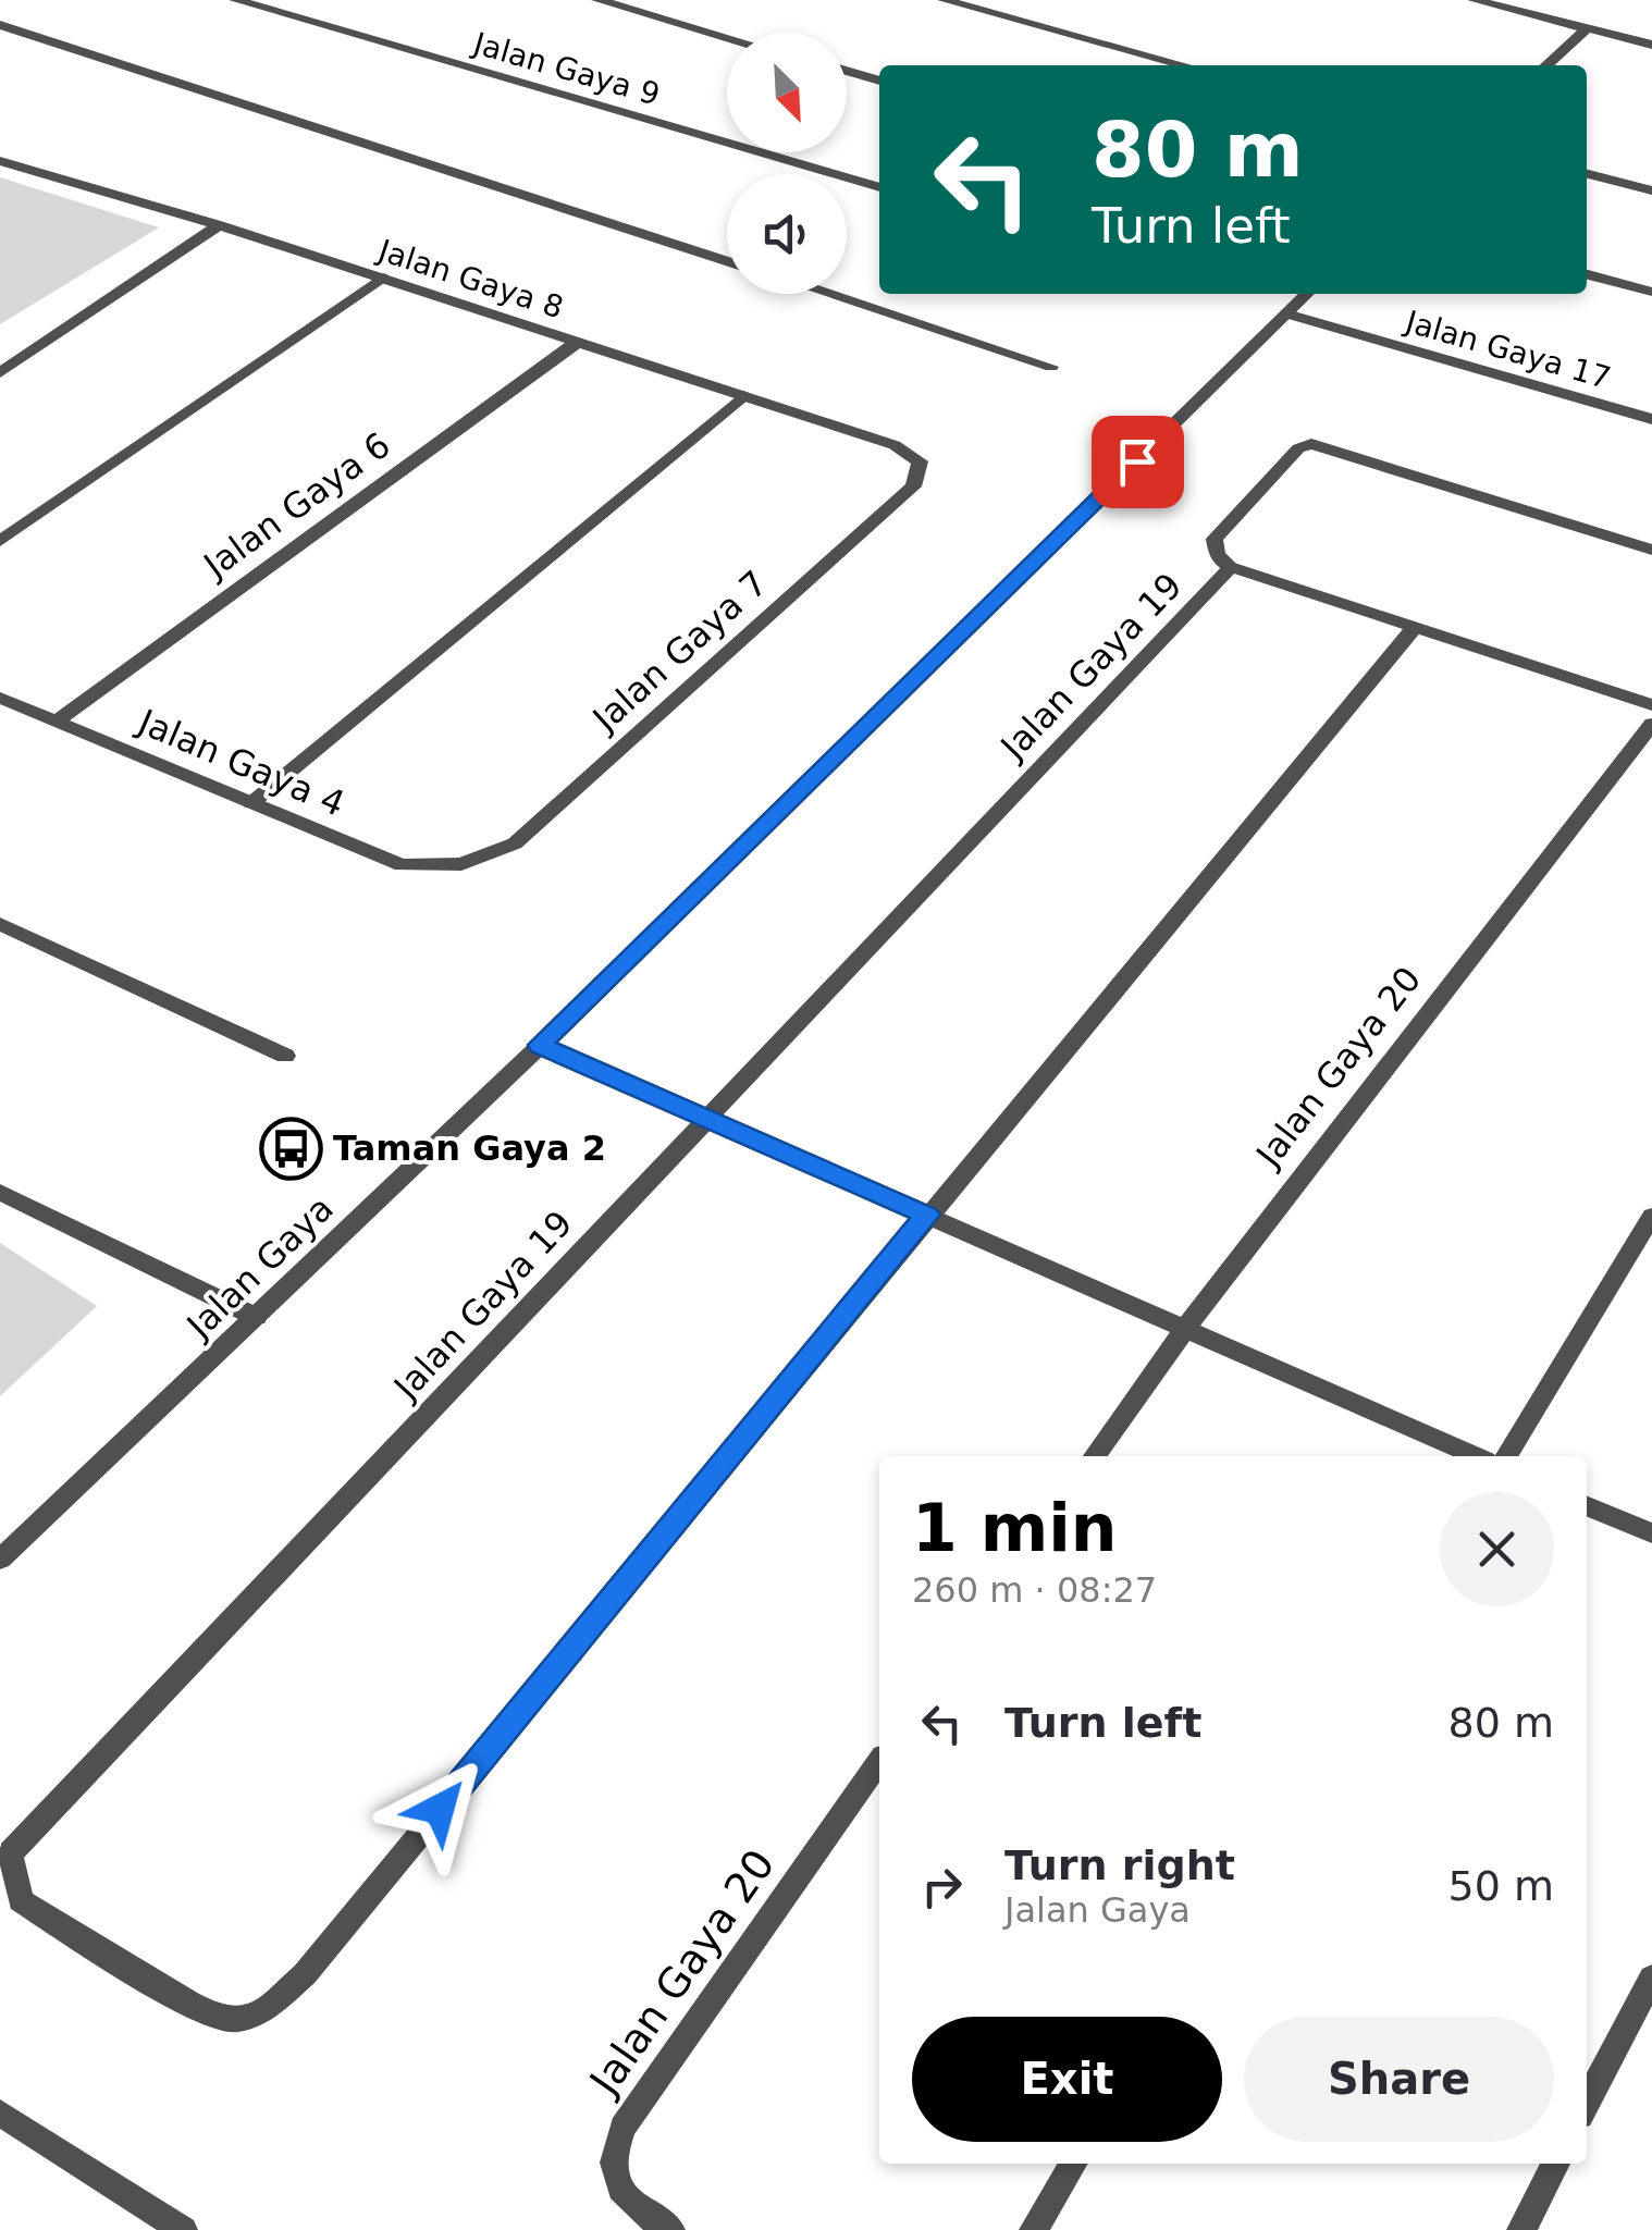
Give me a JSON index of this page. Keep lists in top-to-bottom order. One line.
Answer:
{"streets":{"street":["Jalan Gaya 9","Jalan Gaya 8","Jalan Gaya 17","Jalan Gaya 6","Jalan Gaya 7","Jalan Gaya 19","Jalan Gaya 4","Jalan Gaya 20","Jalan Gaya"]},"crossings":[["Jalan Gaya 8","Jalan Gaya 6"],["Jalan Gaya 8","Jalan Gaya 7"],["Jalan Gaya 17","Jalan Gaya"],["Jalan Gaya 6","Jalan Gaya 4"],["Jalan Gaya 7","Jalan Gaya 4"]],"places":{"bus stop":["Taman Gaya 2"]},"north":"bottom right","page":{"turn":["80 m","Turn left"],"heading":["1 min","260 m · 08:27"],"list":[{"name":"Turn left","value":"80 m"},{"name":"Turn right","note":"Jalan Gaya","value":"50 m"}],"buttons":["Exit","Share"]}}
